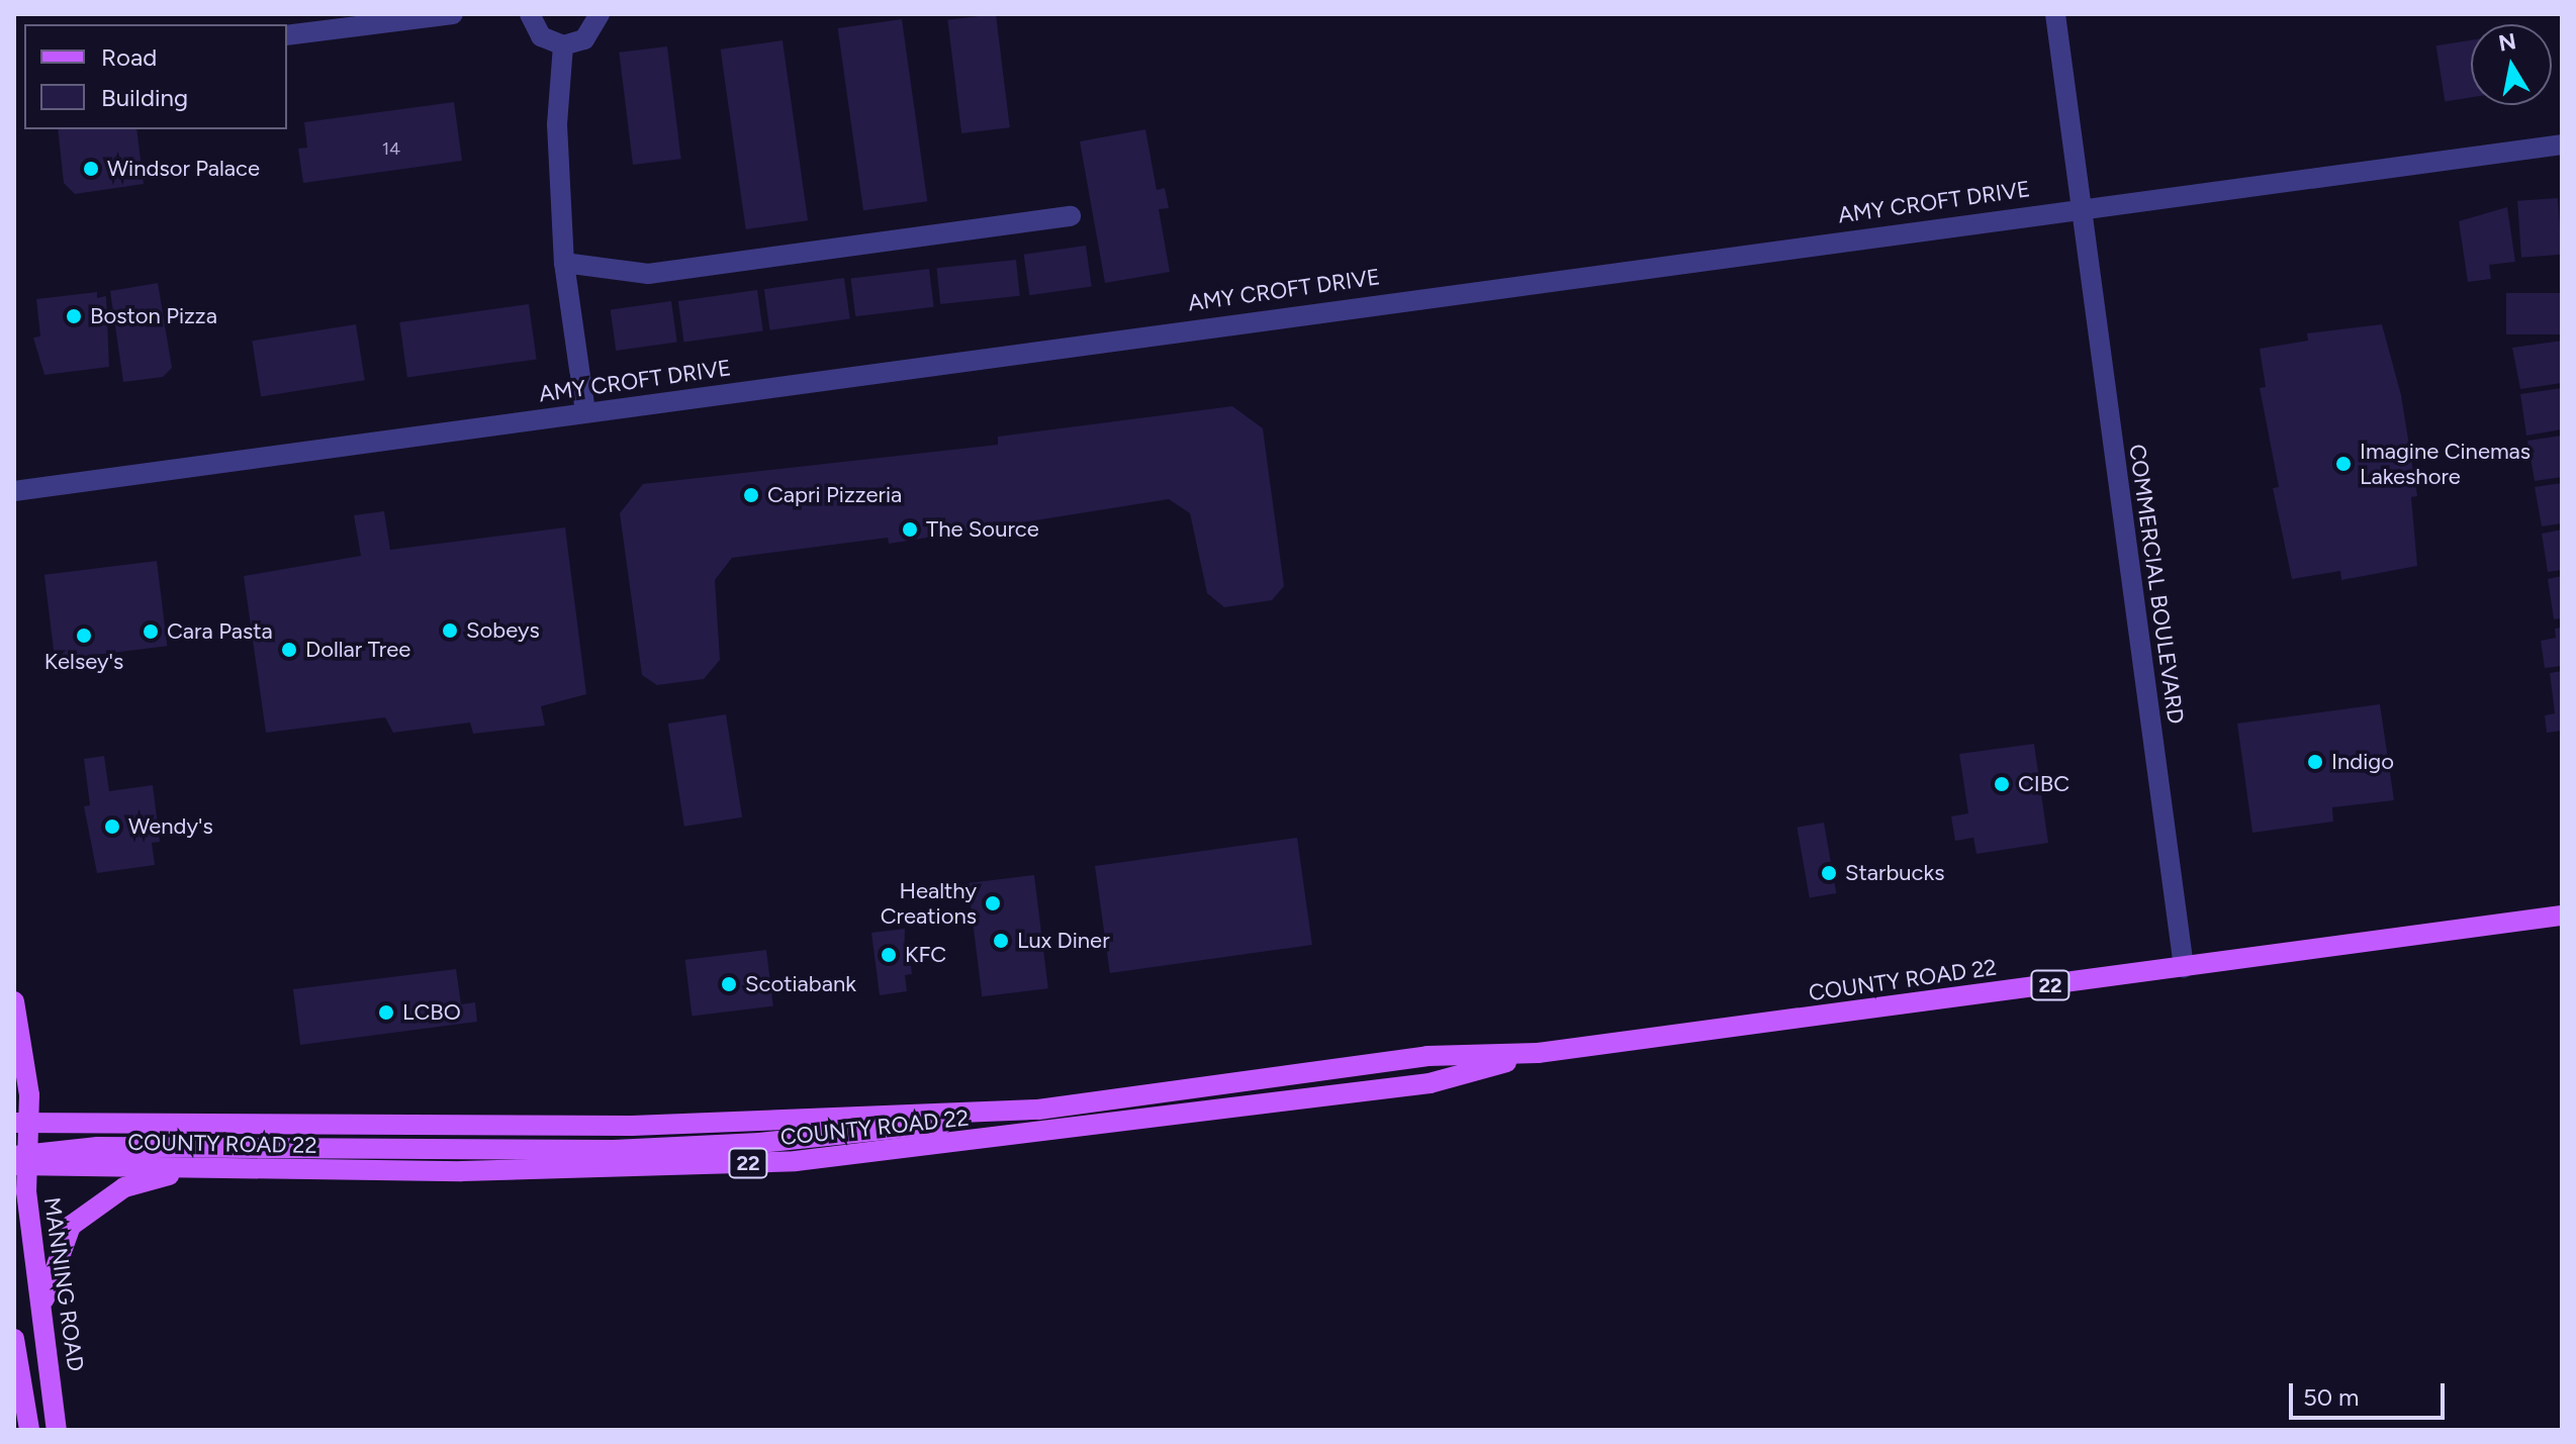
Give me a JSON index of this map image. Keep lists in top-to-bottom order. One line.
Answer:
{"streets":{"main road":["COUNTY ROAD 22","22","MANNING ROAD"],"street":["AMY CROFT DRIVE","COMMERCIAL BOULEVARD"]},"crossings":[["AMY CROFT DRIVE","COMMERCIAL BOULEVARD"],["COMMERCIAL BOULEVARD","COUNTY ROAD 22"],["COUNTY ROAD 22","MANNING ROAD"]],"places":["Windsor Palace","Boston Pizza","Imagine Cinemas Lakeshore","Capri Pizzeria","The Source","Sobeys","Cara Pasta","Kelsey's","Dollar Tree","Indigo","CIBC","Wendy's","Starbucks","Healthy Creations","Lux Diner","KFC","Scotiabank","LCBO"],"house_numbers":["14"],"legend":["Road","Building"],"scale_bar":"50 m","north":"top"}
